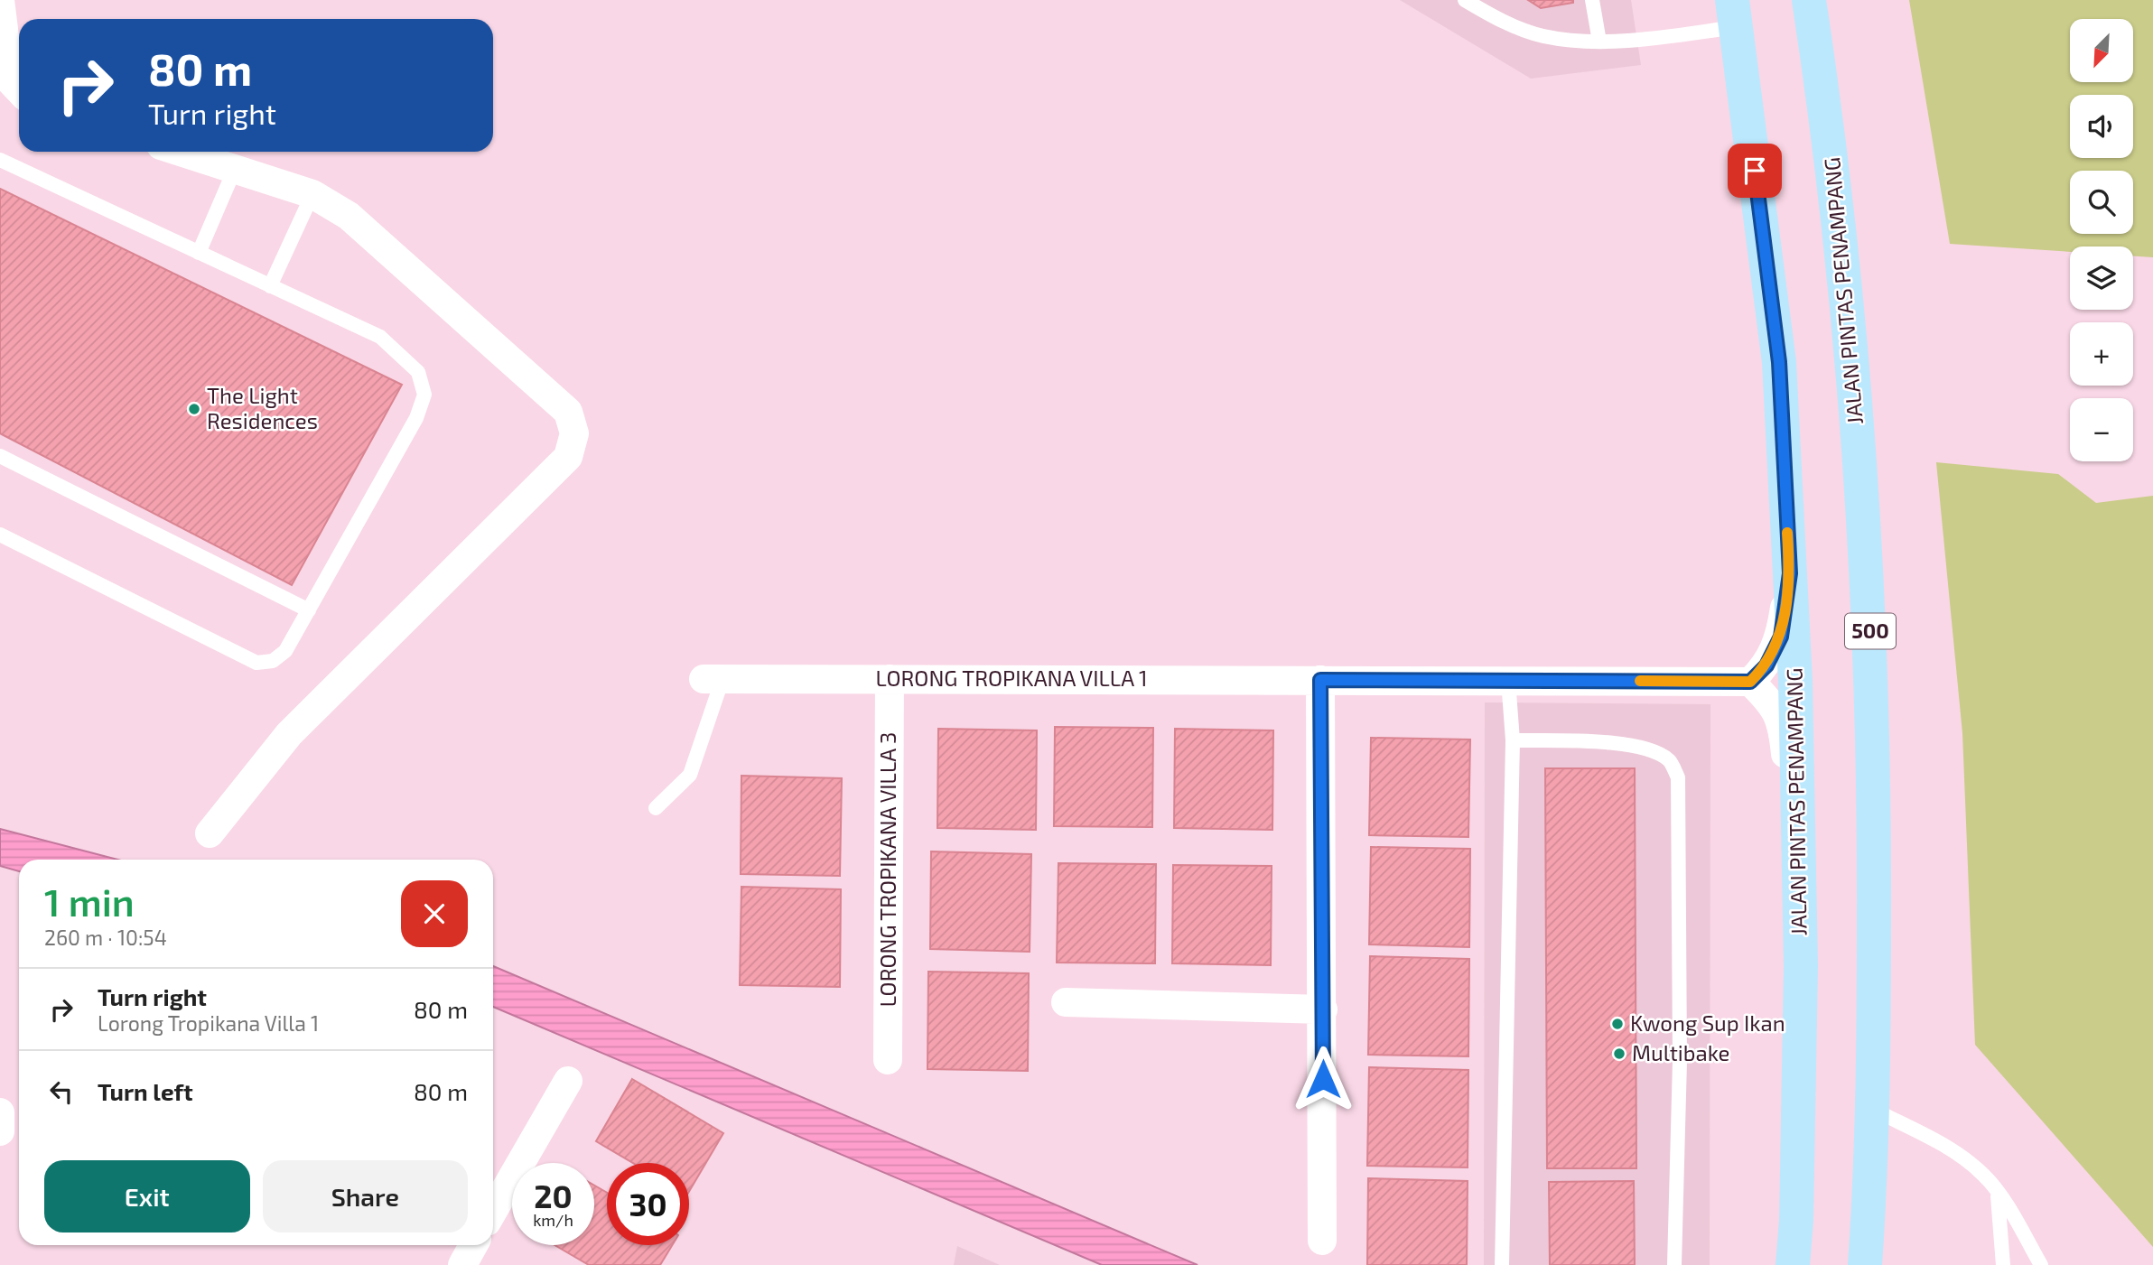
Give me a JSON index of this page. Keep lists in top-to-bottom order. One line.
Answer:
{"streets":{"main road":["JALAN PINTAS PENAMPANG","500"],"street":["LORONG TROPIKANA VILLA 1","LORONG TROPIKANA VILLA 3"]},"crossings":[["LORONG TROPIKANA VILLA 1","LORONG TROPIKANA VILLA 3"]],"places":["The Light Residences","Kwong Sup Ikan","Multibake"],"north":"bottom left","page":{"map_buttons":["+","−"],"turn":["80 m","Turn right"],"heading":["1 min","260 m · 10:54"],"list":[{"name":"Turn right","note":"Lorong Tropikana Villa 1","value":"80 m"},{"name":"Turn left","value":"80 m"}],"buttons":["Exit","Share"],"speed":"20 km/h","limit":"30"}}
